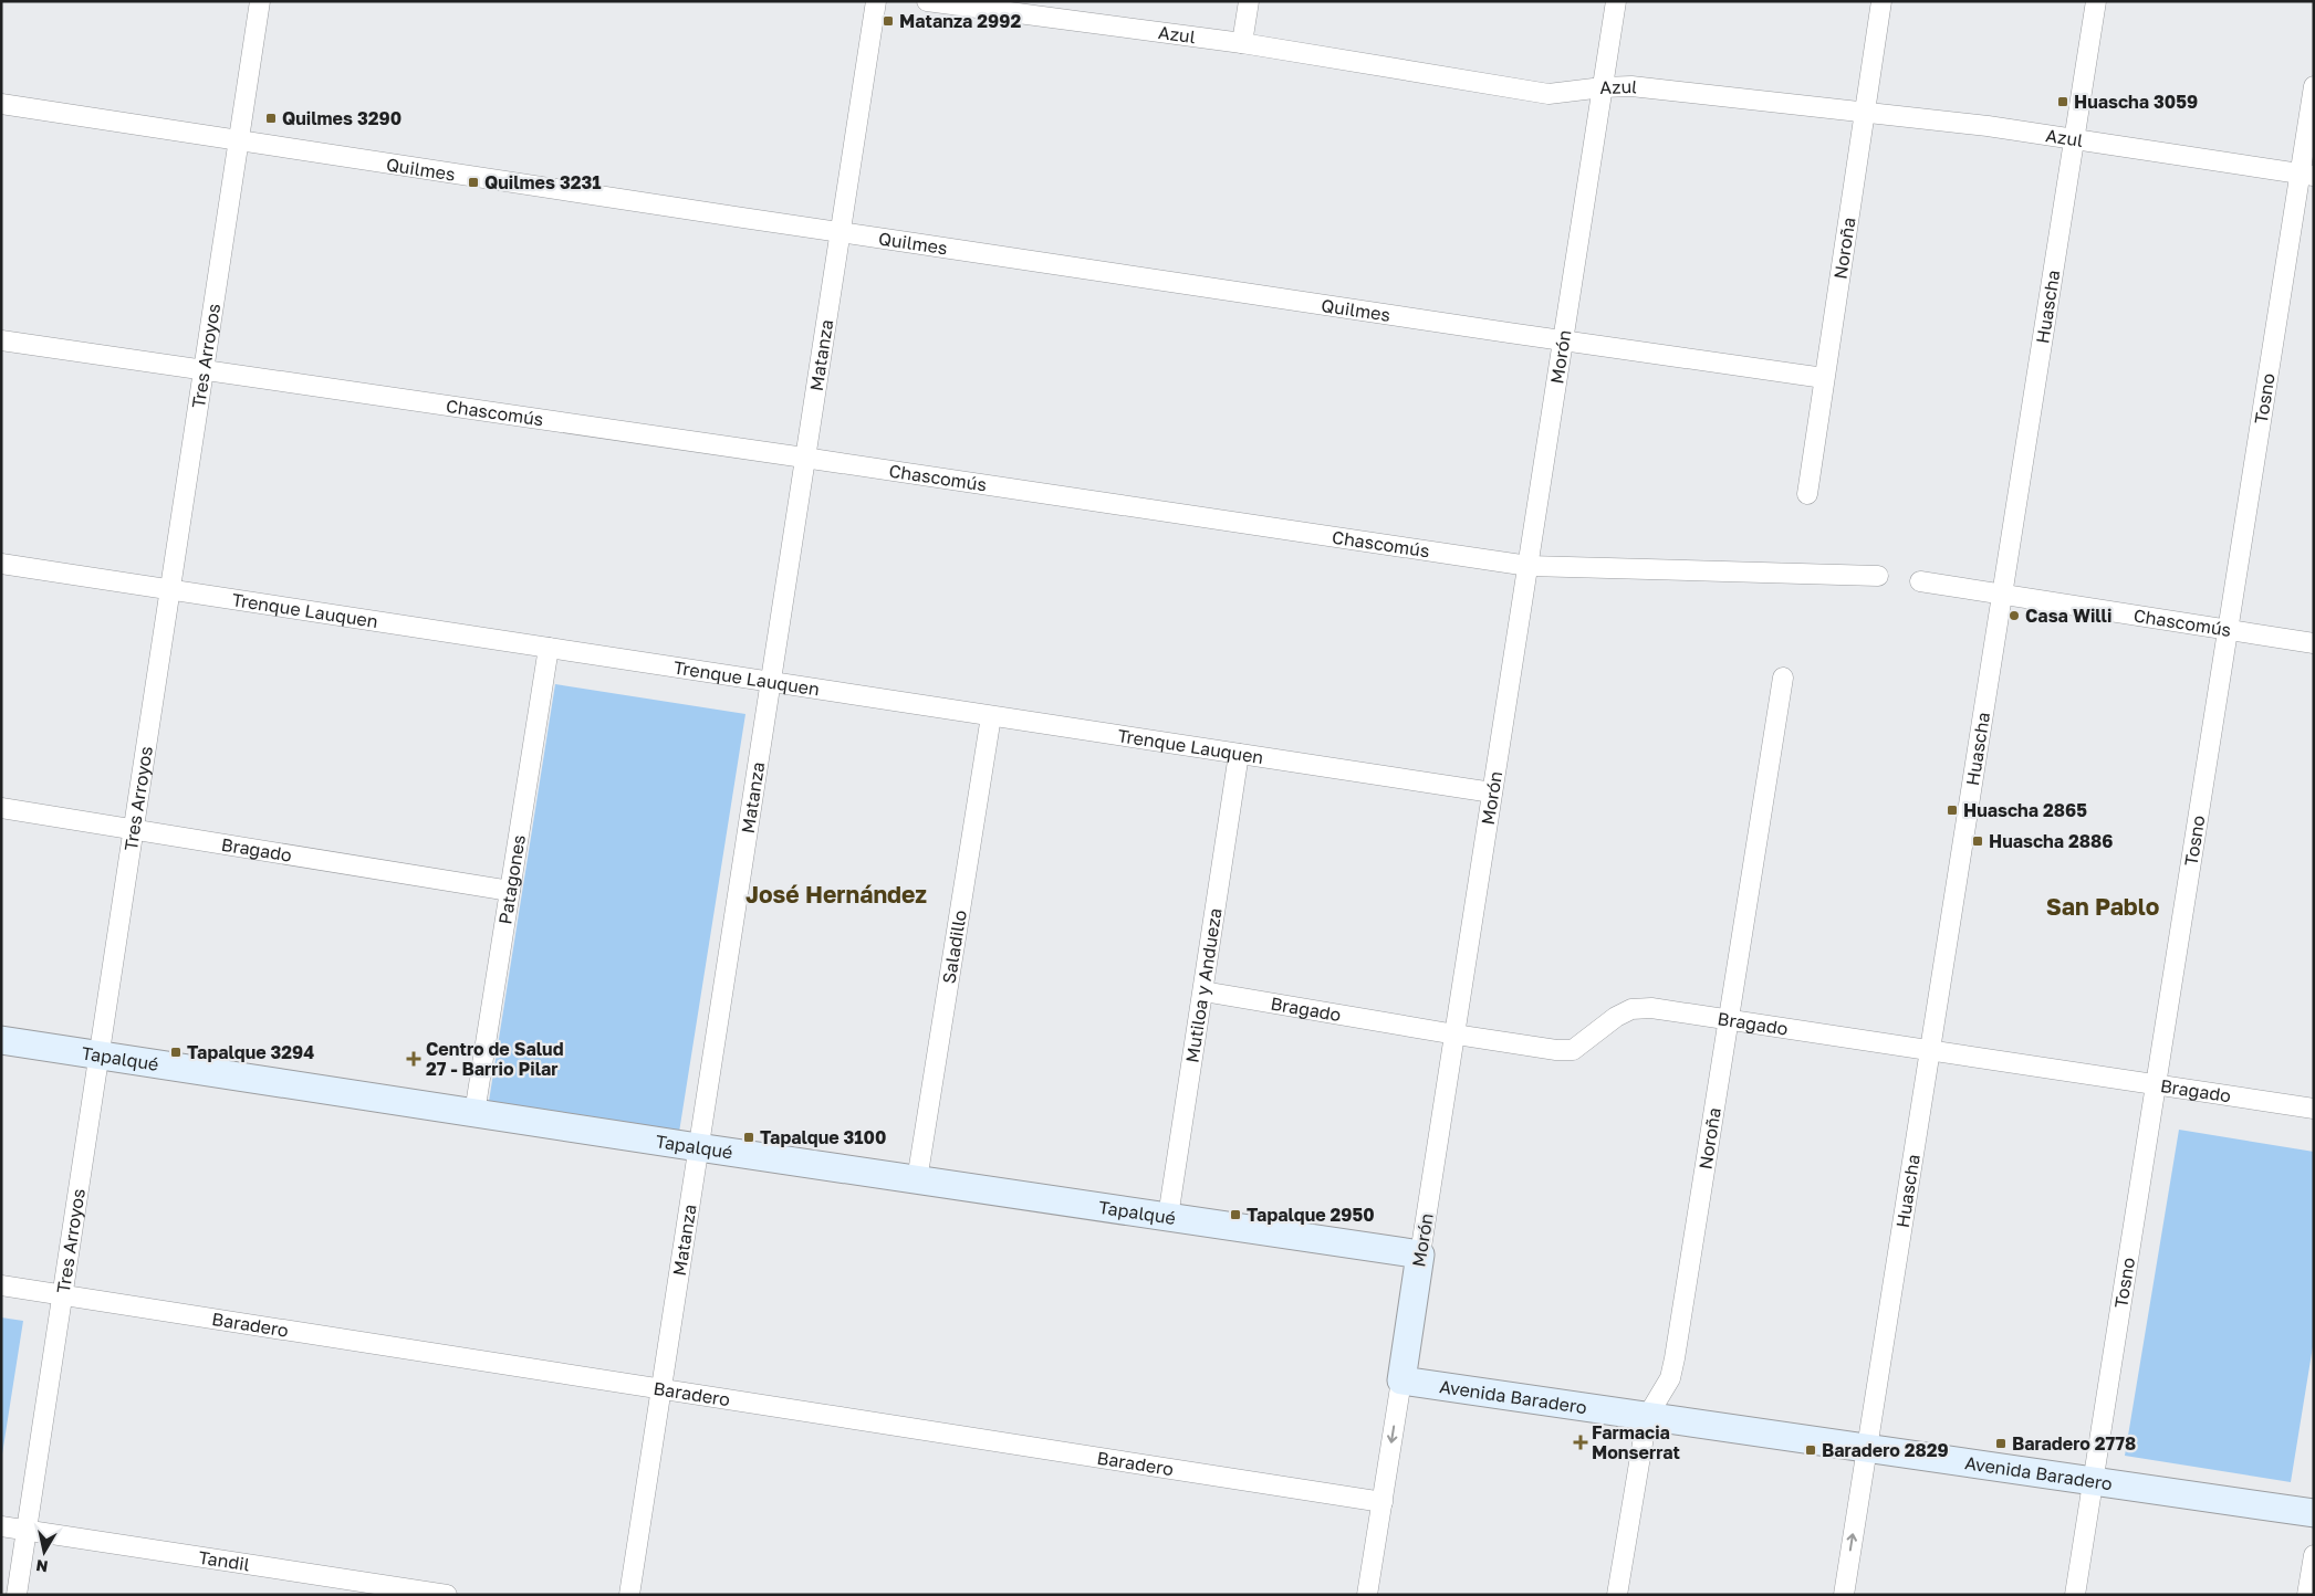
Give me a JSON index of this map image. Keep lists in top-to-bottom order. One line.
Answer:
{"streets":{"main road":["Morón","Tapalqué","Avenida Baradero"],"street":["Azul","Quilmes","Noroña","Huascha","Tres Arroyos","Matanza","Tosno","Chascomús","Trenque Lauquen","Bragado","Patagones","Saladillo","Mutiloa y Andueza","Baradero","Tandil"]},"crossings":[["Azul","Noroña"],["Azul","Huascha"],["Azul","Morón"],["Azul","Tosno"],["Quilmes","Noroña"],["Quilmes","Tres Arroyos"],["Quilmes","Matanza"],["Quilmes","Morón"],["Noroña","Bragado"],["Noroña","Avenida Baradero"],["Huascha","Chascomús"],["Huascha","Bragado"],["Huascha","Avenida Baradero"],["Tres Arroyos","Chascomús"],["Tres Arroyos","Trenque Lauquen"],["Tres Arroyos","Bragado"],["Tres Arroyos","Tapalqué"],["Tres Arroyos","Baradero"],["Tres Arroyos","Tandil"],["Matanza","Chascomús"],["Matanza","Trenque Lauquen"],["Matanza","Tapalqué"],["Matanza","Baradero"],["Morón","Chascomús"],["Morón","Trenque Lauquen"],["Morón","Bragado"],["Morón","Tapalqué"],["Morón","Baradero"],["Morón","Avenida Baradero"],["Tosno","Chascomús"],["Tosno","Bragado"],["Tosno","Avenida Baradero"],["Trenque Lauquen","Patagones"],["Trenque Lauquen","Saladillo"],["Trenque Lauquen","Mutiloa y Andueza"],["Bragado","Patagones"],["Bragado","Mutiloa y Andueza"],["Patagones","Tapalqué"],["Saladillo","Tapalqué"],["Mutiloa y Andueza","Tapalqué"]],"districts":["José Hernández","San Pablo"],"places":{"transit":["Matanza 2992","Huascha 3059","Quilmes 3290","Quilmes 3231","Huascha 2865","Huascha 2886","Tapalque 3294","Tapalque 3100","Tapalque 2950","Baradero 2778","Baradero 2829"],"other":["Casa Willi"],"health":["Centro de Salud 27 - Barrio Pilar","Farmacia Monserrat"]},"north":"bottom"}
